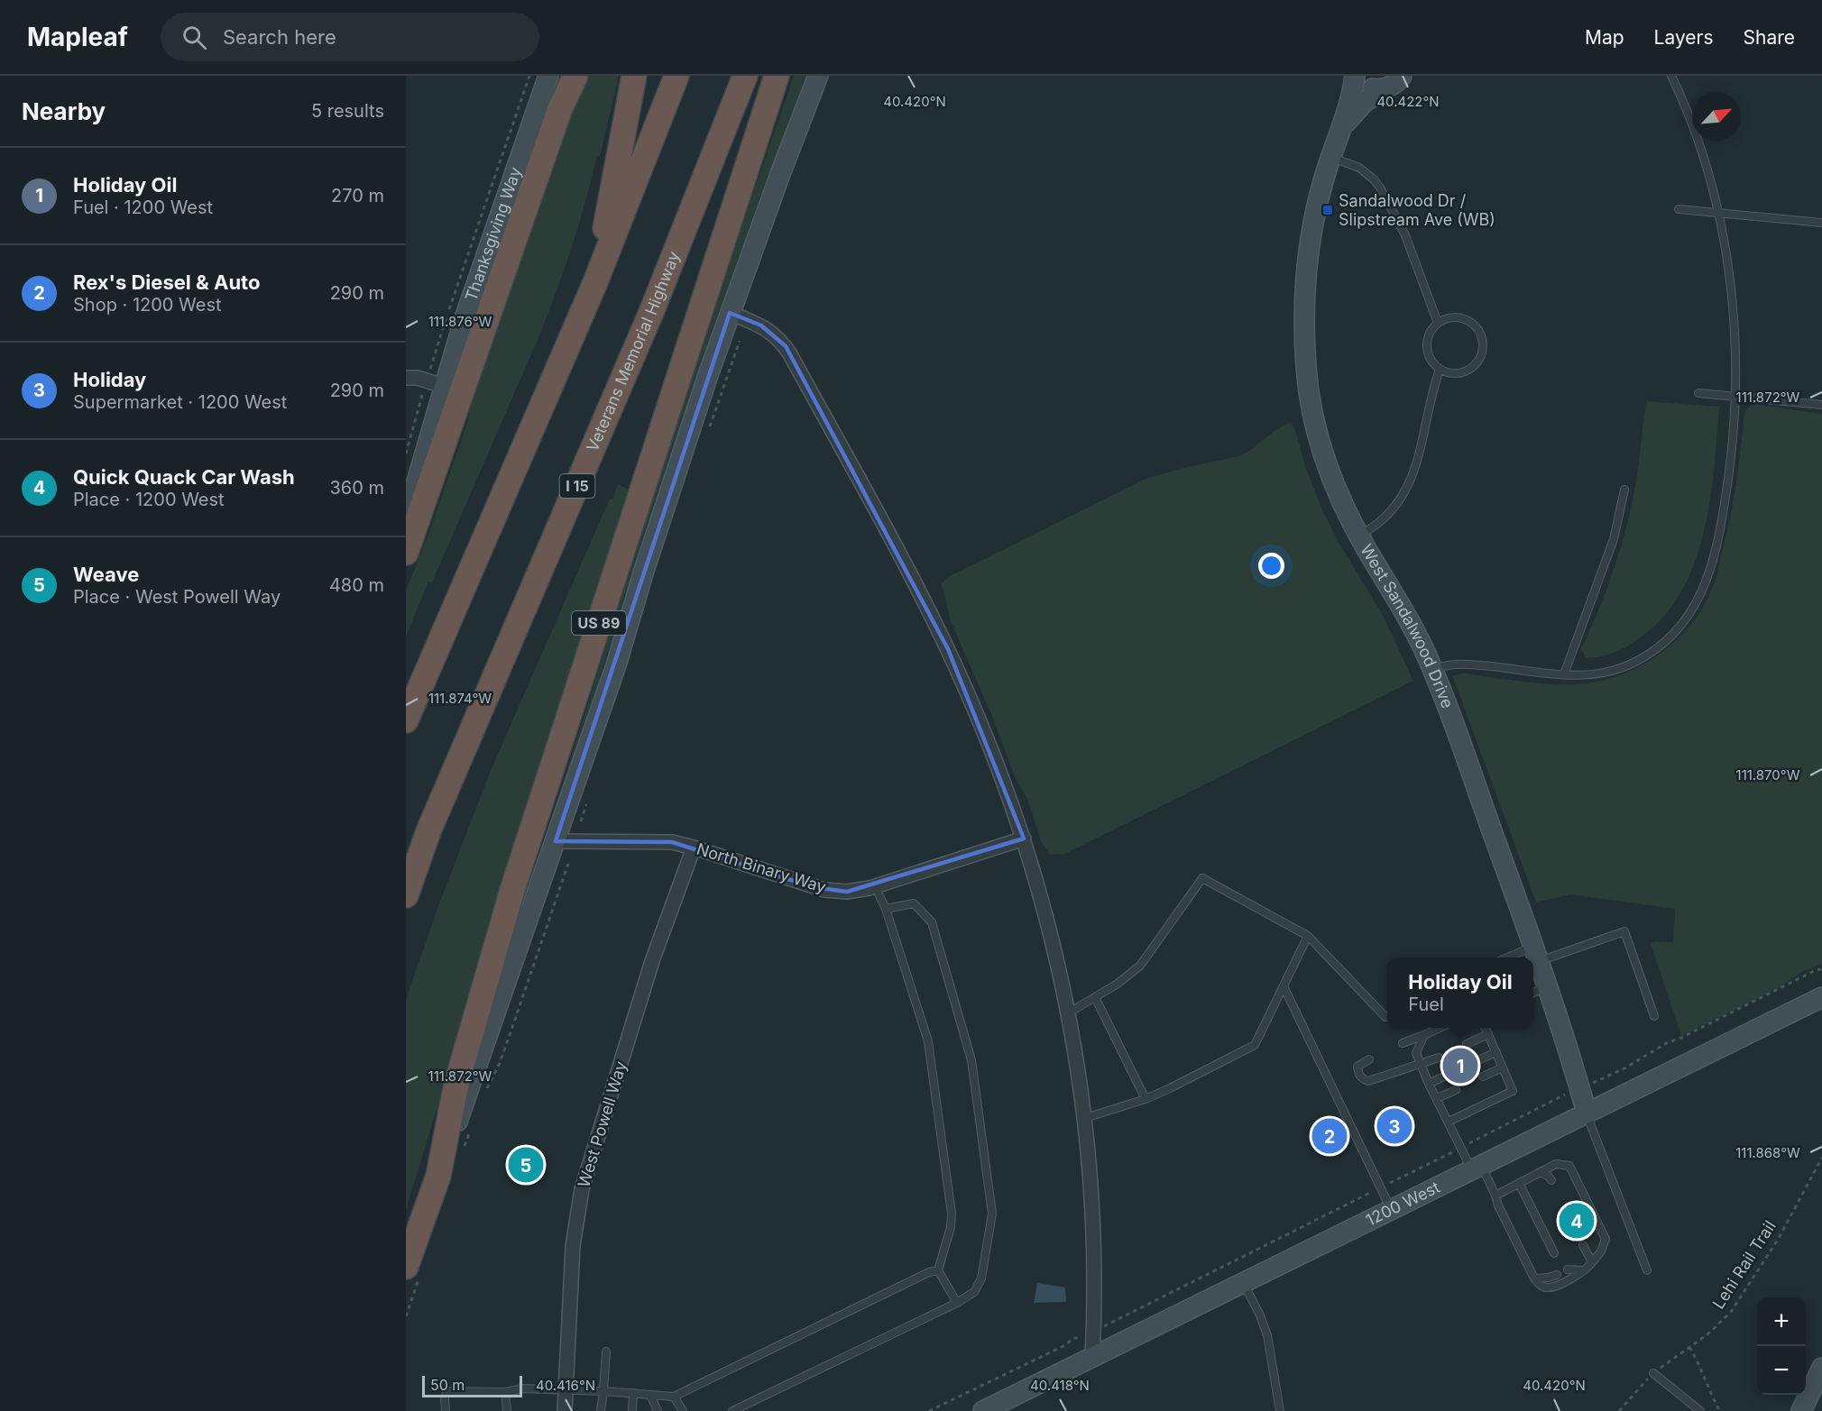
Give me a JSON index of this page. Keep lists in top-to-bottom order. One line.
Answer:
{"streets":{"highway":["Veterans Memorial Highway","I 15","US 89"],"main road":["Thanksgiving Way","West Sandalwood Drive","1200 West"],"street":["North Binary Way","West Powell Way"],"path":["Lehi Rail Trail"]},"crossings":[["West Sandalwood Drive","1200 West"],["North Binary Way","West Powell Way"]],"places":{"transit":["Sandalwood Dr / Slipstream Ave (WB)"]},"scale_bar":"50 m","north":"top right","page":{"header":"Mapleaf","search":"Search here","nav":["Map","Layers","Share"],"heading":["Nearby","5 results"],"list":[{"mark":"1","name":"Holiday Oil","note":"Fuel · 1200 West","value":"270 m"},{"mark":"2","name":"Rex's Diesel & Auto","note":"Shop · 1200 West","value":"290 m"},{"mark":"3","name":"Holiday","note":"Supermarket · 1200 West","value":"290 m"},{"mark":"4","name":"Quick Quack Car Wash","note":"Place · 1200 West","value":"360 m"},{"mark":"5","name":"Weave","note":"Place · West Powell Way","value":"480 m"}],"popup":["Holiday Oil","Fuel"],"pins":["1","3","2","5","4"],"map_buttons":["+","−"],"scale":"50 m"},"coordinates":["40.420°N","40.422°N","111.876°W","111.872°W","111.874°W","111.870°W","111.868°W","40.416°N","40.418°N"]}
